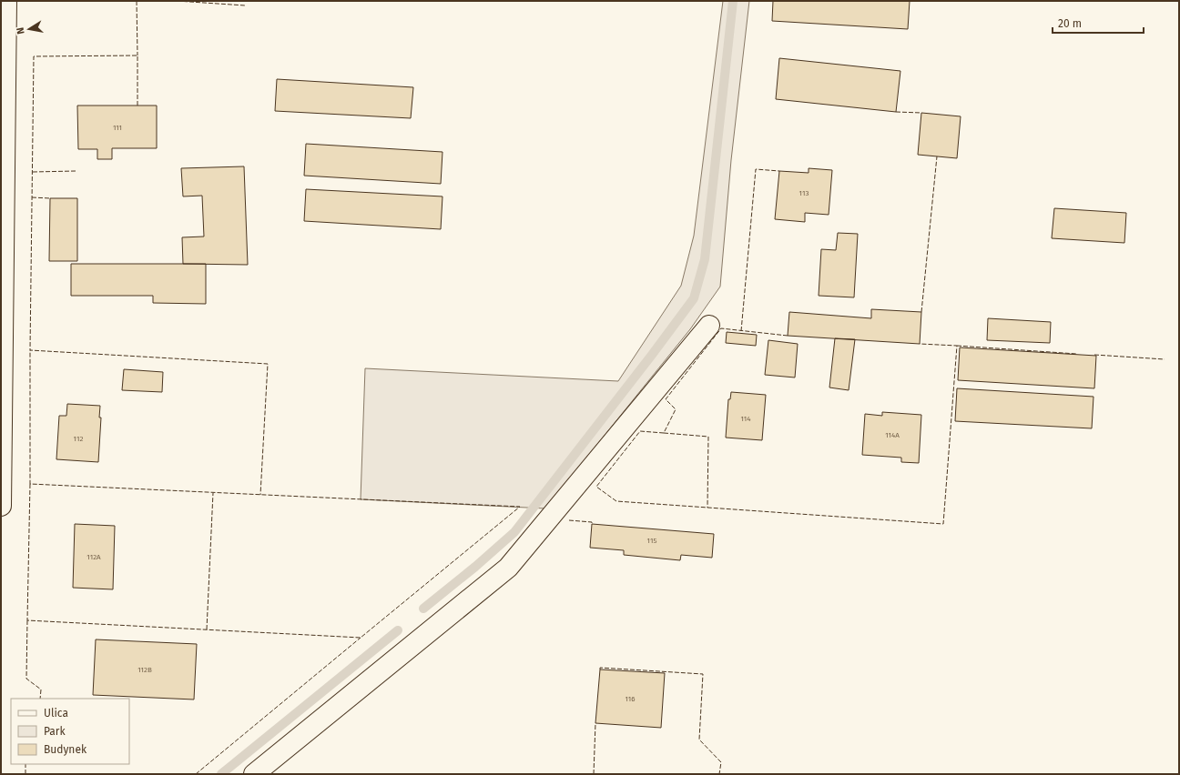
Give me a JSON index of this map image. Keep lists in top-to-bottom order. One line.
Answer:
{"house_numbers":["111","113","114","114A","112","115","112A","112B","116"],"legend":["Ulica","Park","Budynek"],"scale_bar":"20 m","north":"left"}
